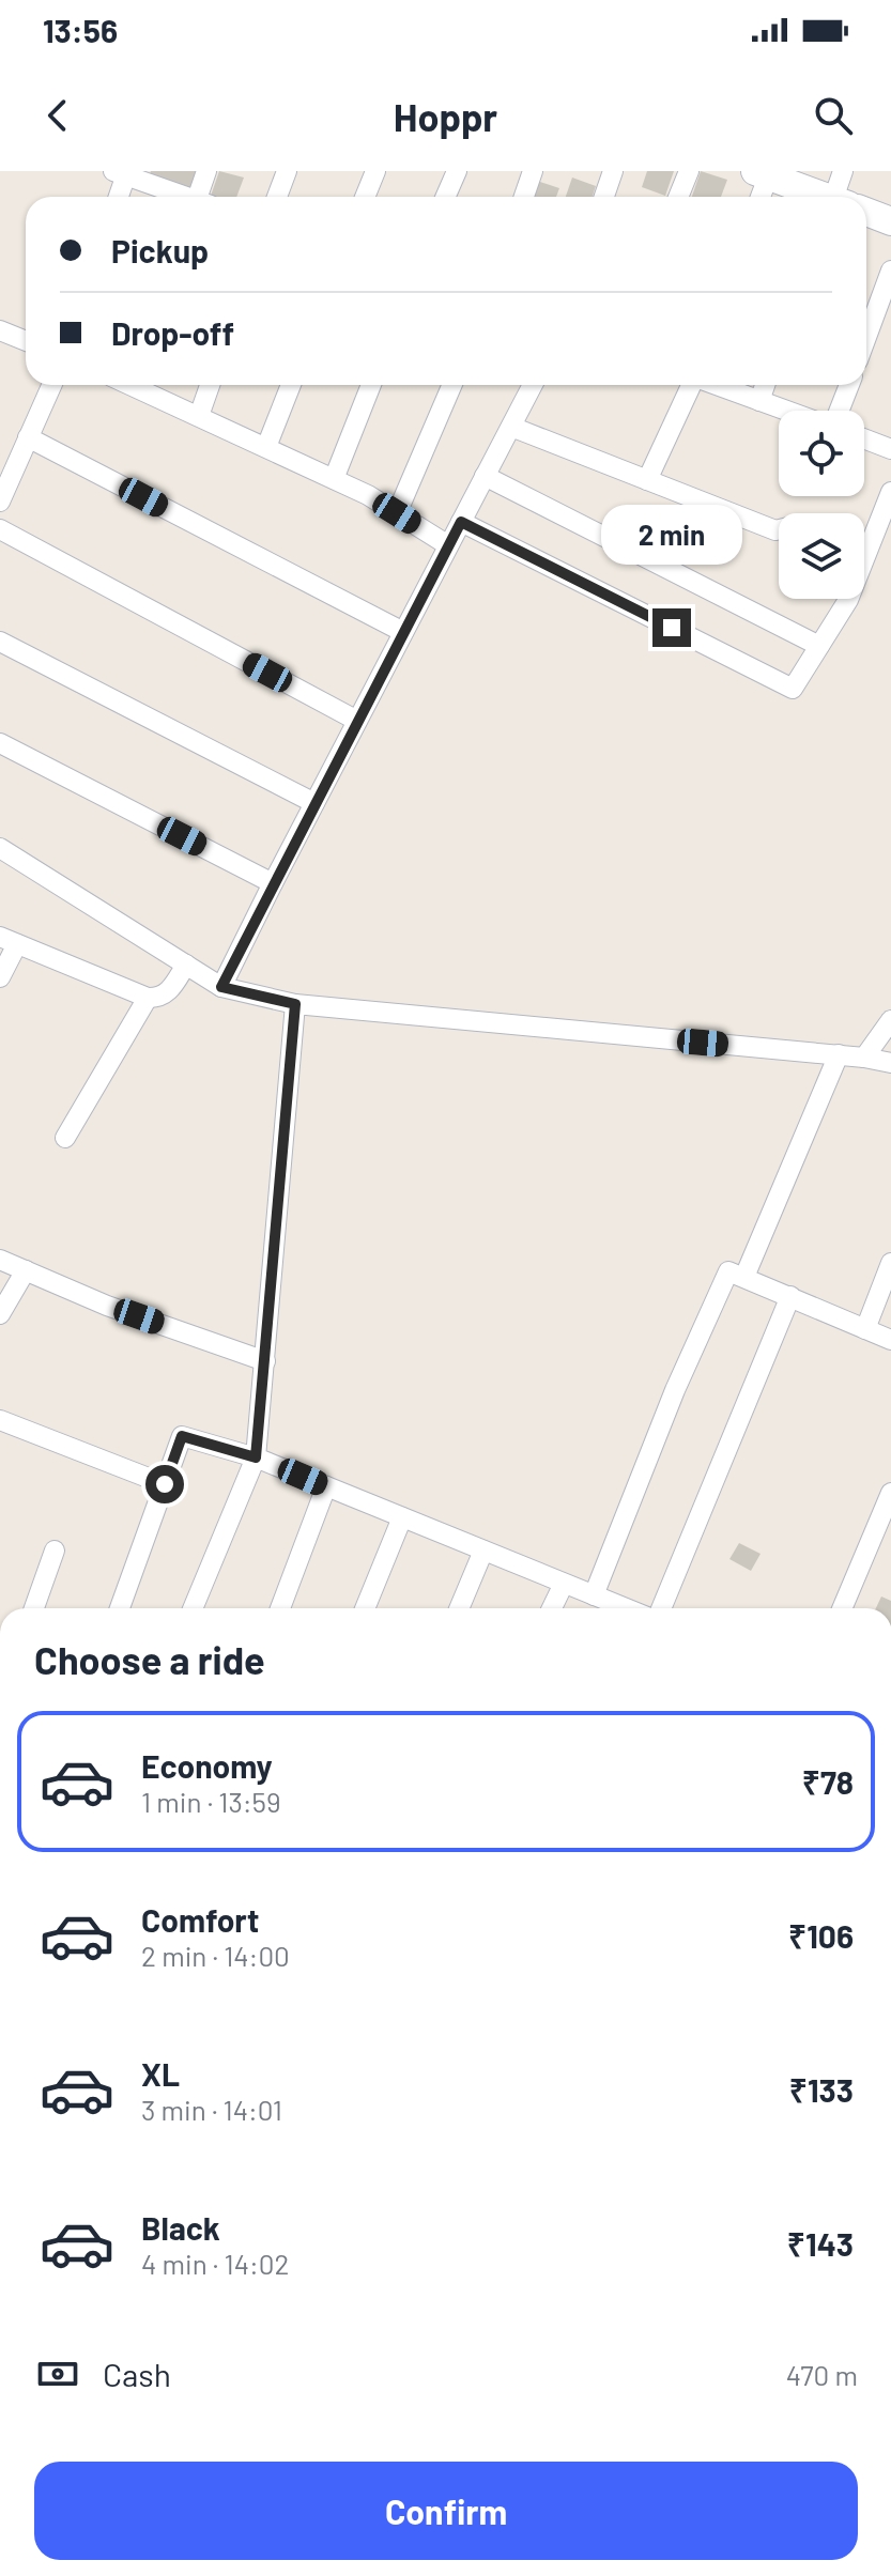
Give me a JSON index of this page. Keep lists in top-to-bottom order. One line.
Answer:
{"page":{"status":"13:56","header":"Hoppr","banner":["Pickup","Drop-off"],"bubble":"2 min","heading":"Choose a ride","list":[{"name":"Economy","note":"1 min · 13:59","value":"₹78"},{"name":"Comfort","note":"2 min · 14:00","value":"₹106"},{"name":"XL","note":"3 min · 14:01","value":"₹133"},{"name":"Black","note":"4 min · 14:02","value":"₹143"}],"pay":["Cash","470 m"],"buttons":"Confirm"}}
